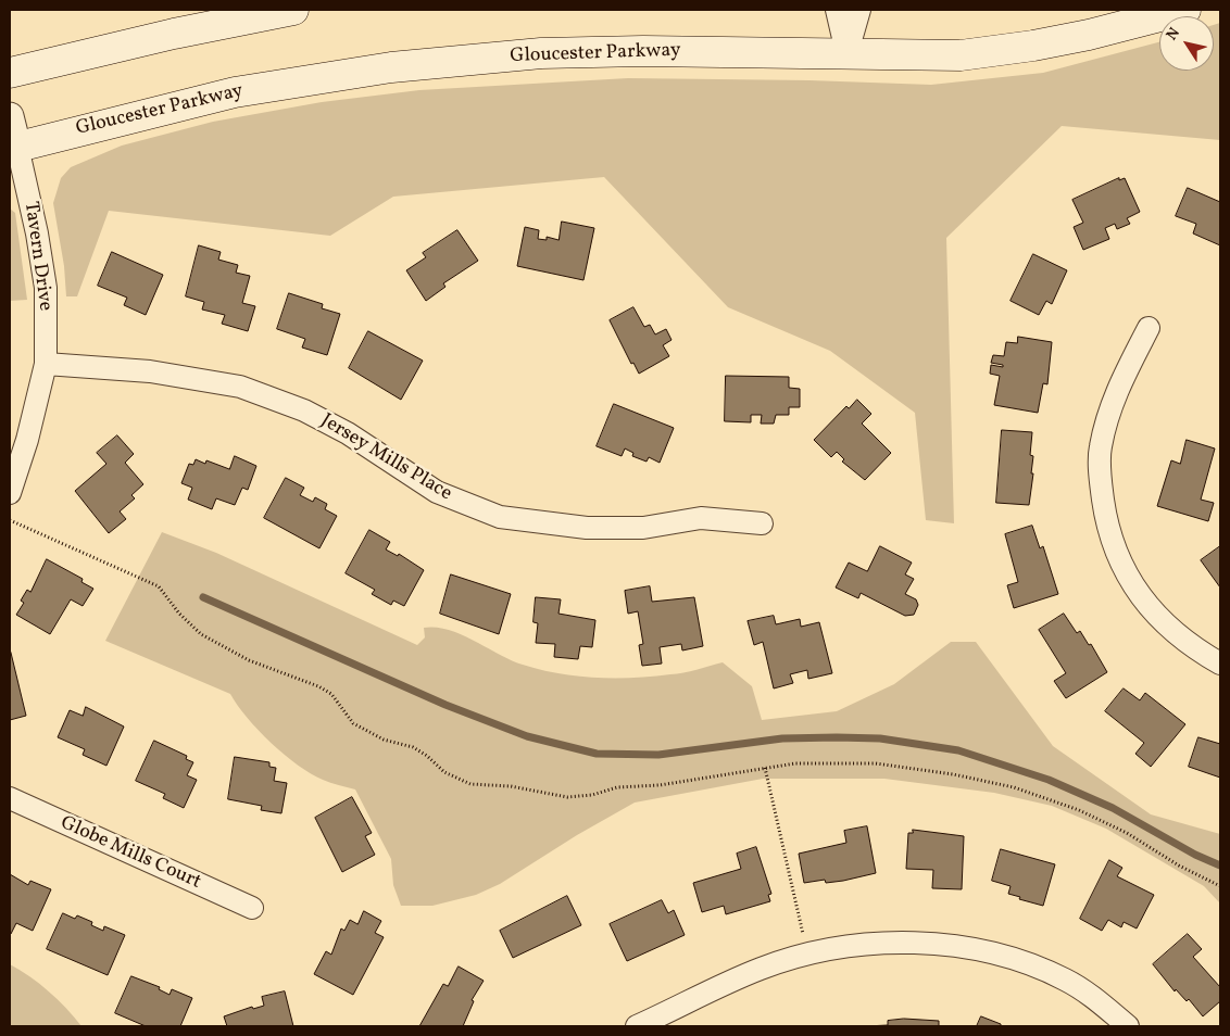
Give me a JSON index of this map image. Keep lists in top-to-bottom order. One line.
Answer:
{"streets":{"main road":["Gloucester Parkway"],"street":["Tavern Drive","Jersey Mills Place","Globe Mills Court"]},"crossings":[["Gloucester Parkway","Tavern Drive"],["Tavern Drive","Jersey Mills Place"]],"north":"top left"}
